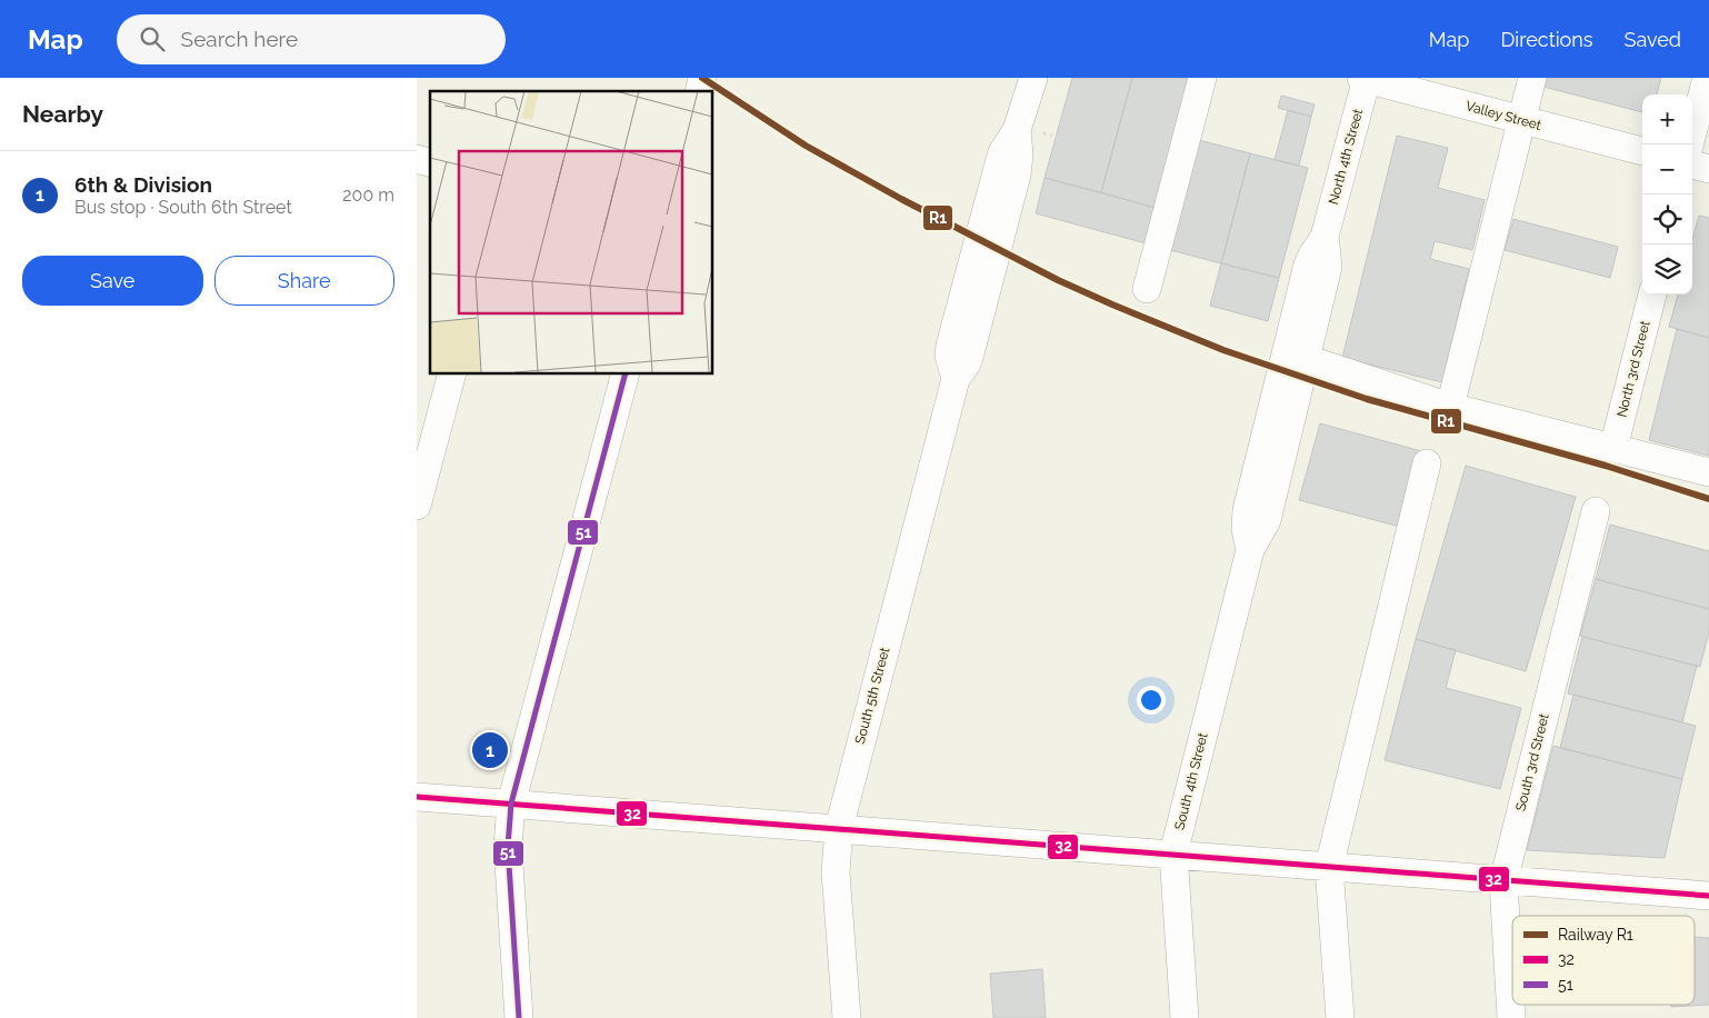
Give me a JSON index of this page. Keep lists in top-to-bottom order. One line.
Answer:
{"streets":{"street":["Valley Street","North 4th Street","North 3rd Street","South 5th Street","South 3rd Street","South 4th Street"]},"crossings":[["Valley Street","North 4th Street"],["North 4th Street","South 4th Street"]],"lines":["rail line R1","transit line 51","transit line 32"],"legend":["Railway R1","32","51"],"page":{"header":"Map","search":"Search here","nav":["Map","Directions","Saved"],"heading":"Nearby","map_buttons":["+","−"],"list":[{"mark":"1","name":"6th & Division","note":"Bus stop · South 6th Street","value":"200 m"}],"buttons":["Save","Share"],"pins":"1"}}
